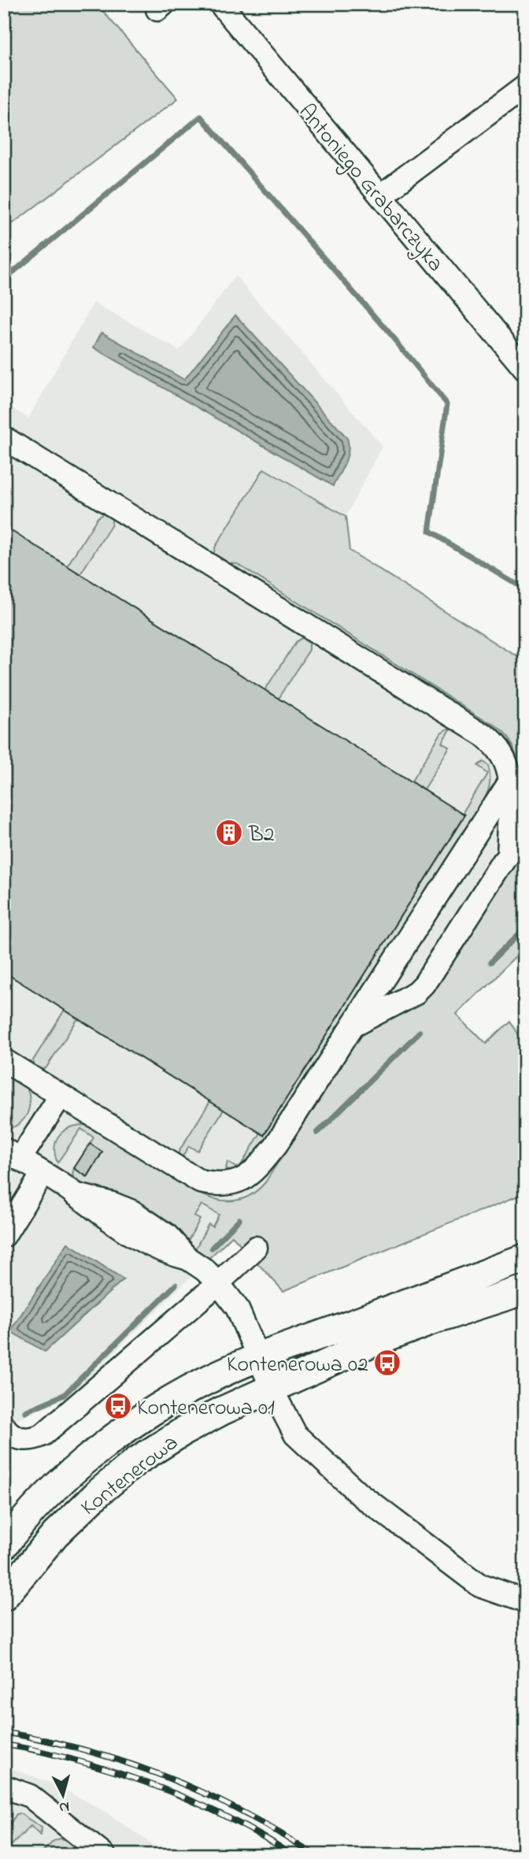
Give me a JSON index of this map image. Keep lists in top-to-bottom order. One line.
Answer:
{"streets":{"main road":["Kontenerowa"],"street":["Antoniego Grabarczyka"]},"places":{"building":["B2"],"bus stop":["Kontenerowa 02","Kontenerowa 01"]},"north":"bottom"}
